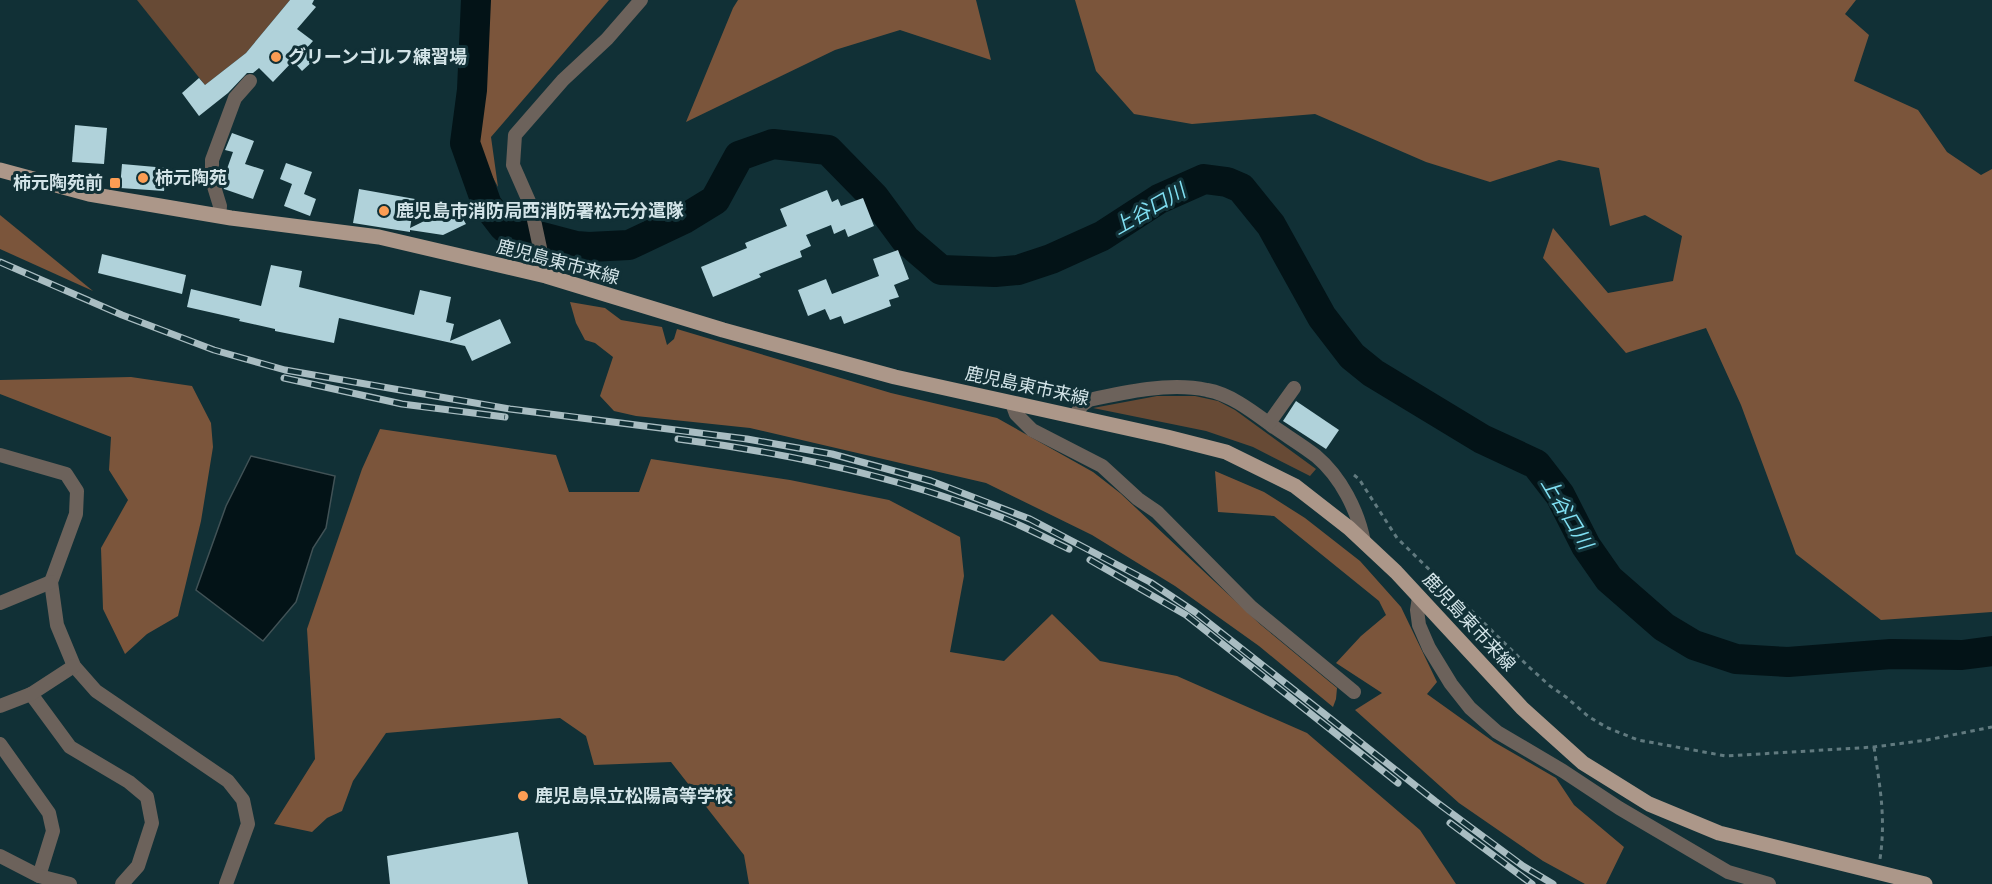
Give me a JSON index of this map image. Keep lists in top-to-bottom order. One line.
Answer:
{"streets":{"main road":["鹿児島東市来線"]},"water":["上谷口川"],"places":{"other":["グリーンゴルフ練習場","柿元陶苑","鹿児島市消防局西消防署松元分遣隊","鹿児島県立松陽高等学校"],"transit":["柿元陶苑前"]}}
